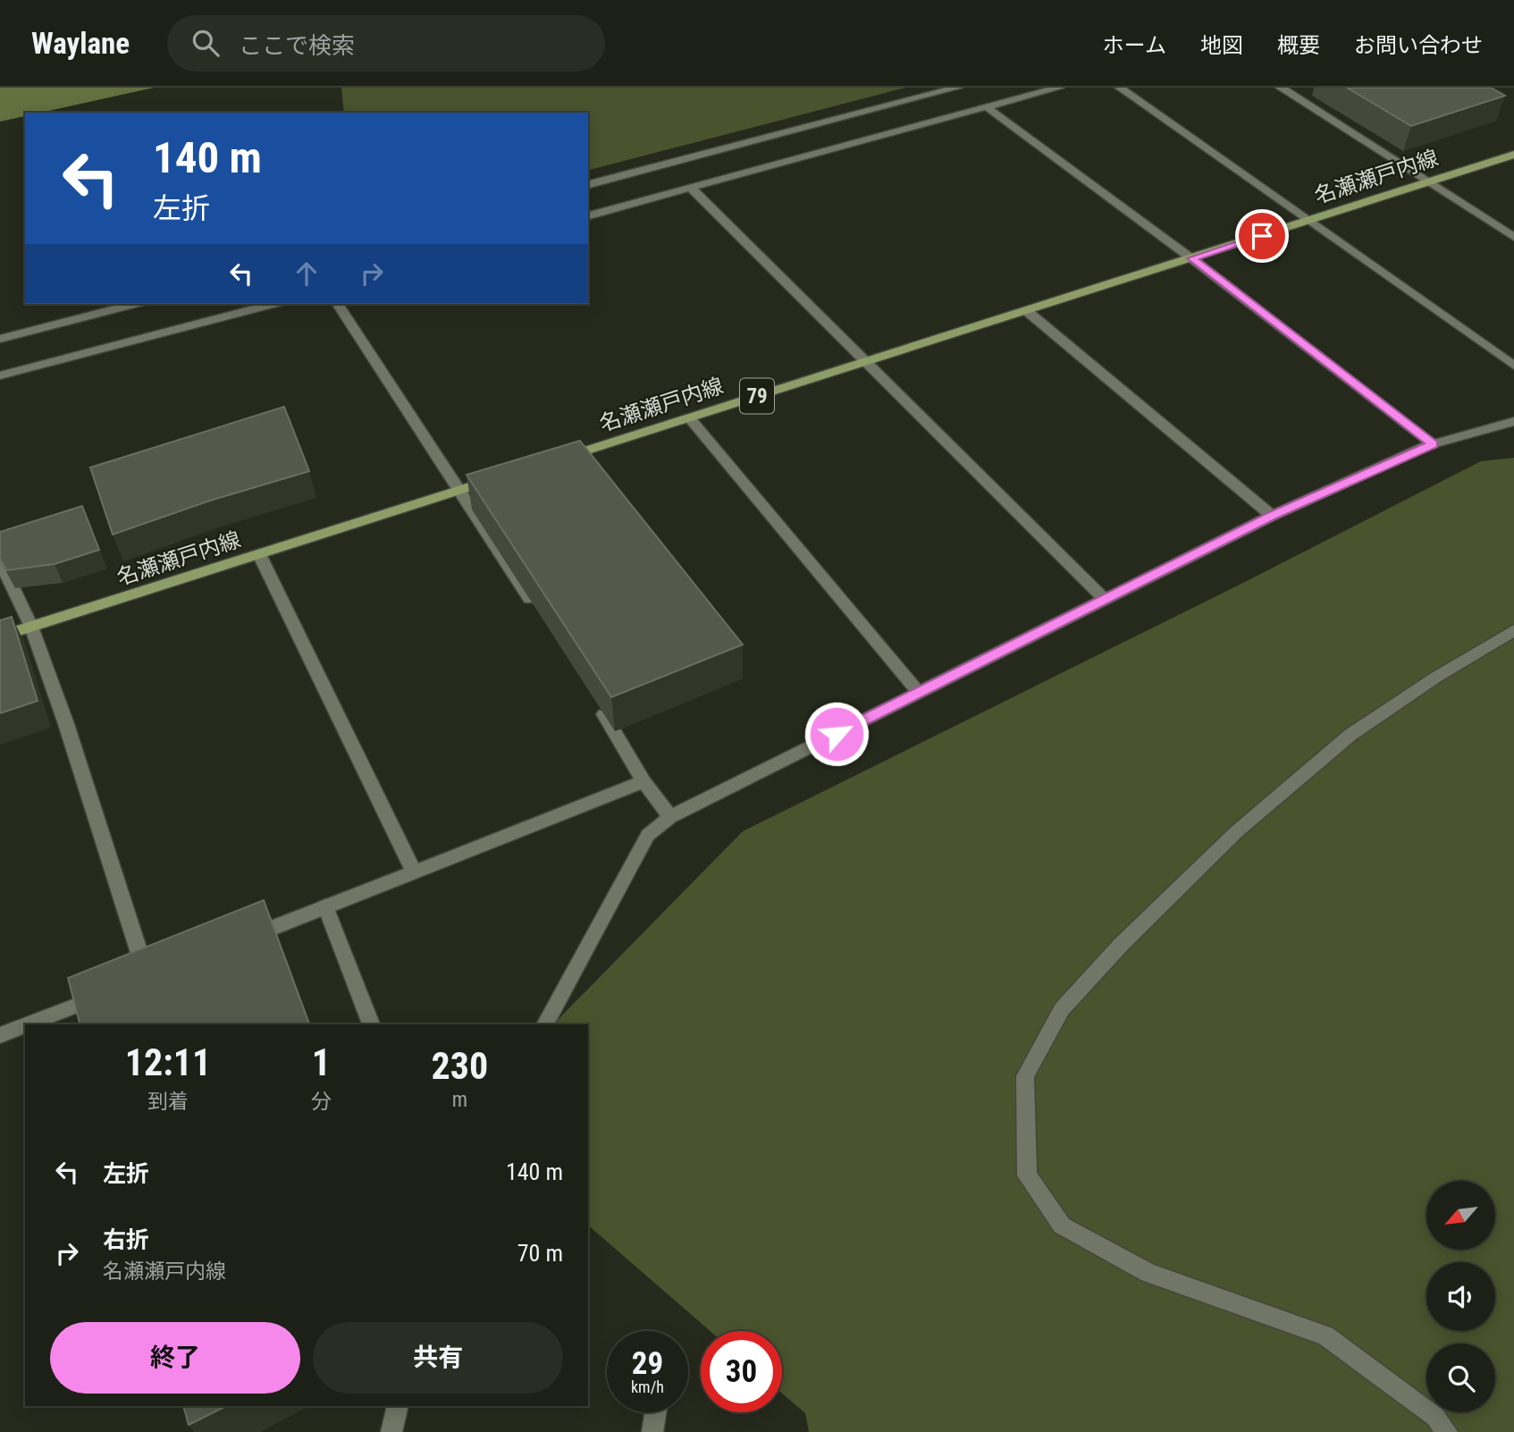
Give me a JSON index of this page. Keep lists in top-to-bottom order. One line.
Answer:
{"streets":{"main road":["名瀬瀬戸内線","79"]},"north":"bottom left","page":{"header":"Waylane","search":"ここで検索","nav":["ホーム","地図","概要","お問い合わせ"],"turn":["140 m","左折"],"eta":["12:11","到着","1","分","230","m"],"list":[{"name":"左折","value":"140 m"},{"name":"右折","note":"名瀬瀬戸内線","value":"70 m"}],"buttons":["終了","共有"],"speed":"29 km/h","limit":"30"}}
